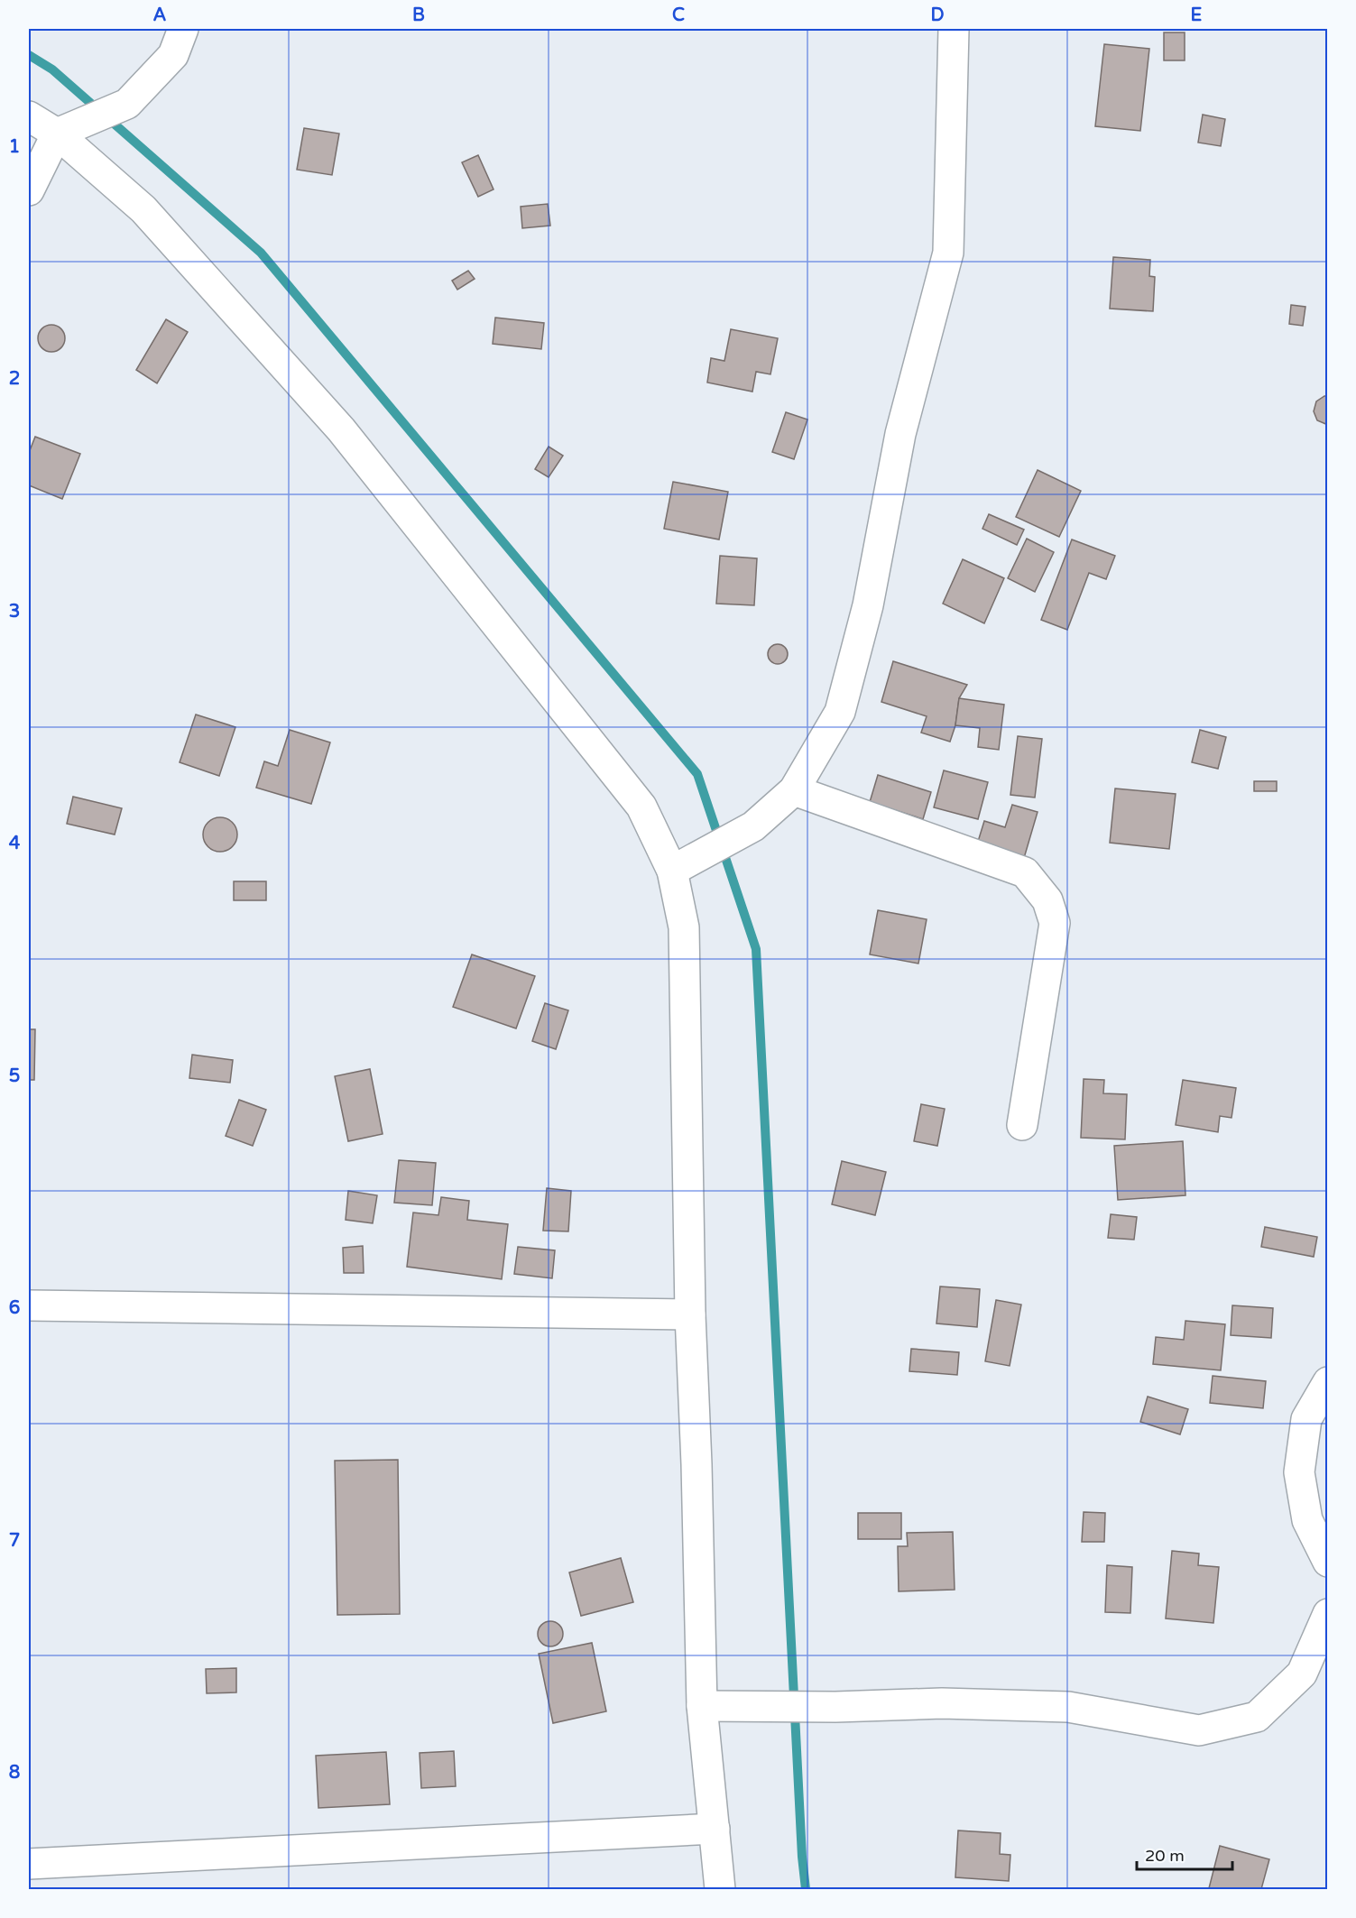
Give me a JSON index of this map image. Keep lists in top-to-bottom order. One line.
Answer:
{"scale_bar":"20 m","grid":{"columns":["A","B","C","D","E"],"rows":["1","2","3","4","5","6","7","8"]}}
